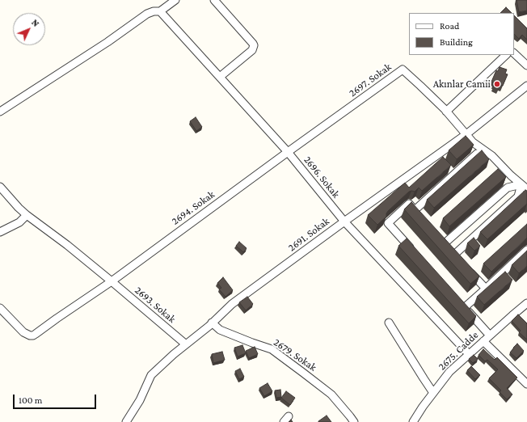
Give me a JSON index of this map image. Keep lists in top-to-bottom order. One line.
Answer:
{"streets":{"street":["2697. Sokak","2696. Sokak","2694. Sokak","2691. Sokak","2693. Sokak","2675. Cadde","2679. Sokak"]},"crossings":[["2697. Sokak","2696. Sokak"],["2697. Sokak","2694. Sokak"],["2697. Sokak","2691. Sokak"],["2696. Sokak","2694. Sokak"],["2696. Sokak","2691. Sokak"],["2696. Sokak","2675. Cadde"],["2694. Sokak","2693. Sokak"],["2691. Sokak","2693. Sokak"],["2691. Sokak","2679. Sokak"]],"places":["Akınlar Camii"],"legend":["Road","Building"],"scale_bar":"100 m","north":"top right"}
